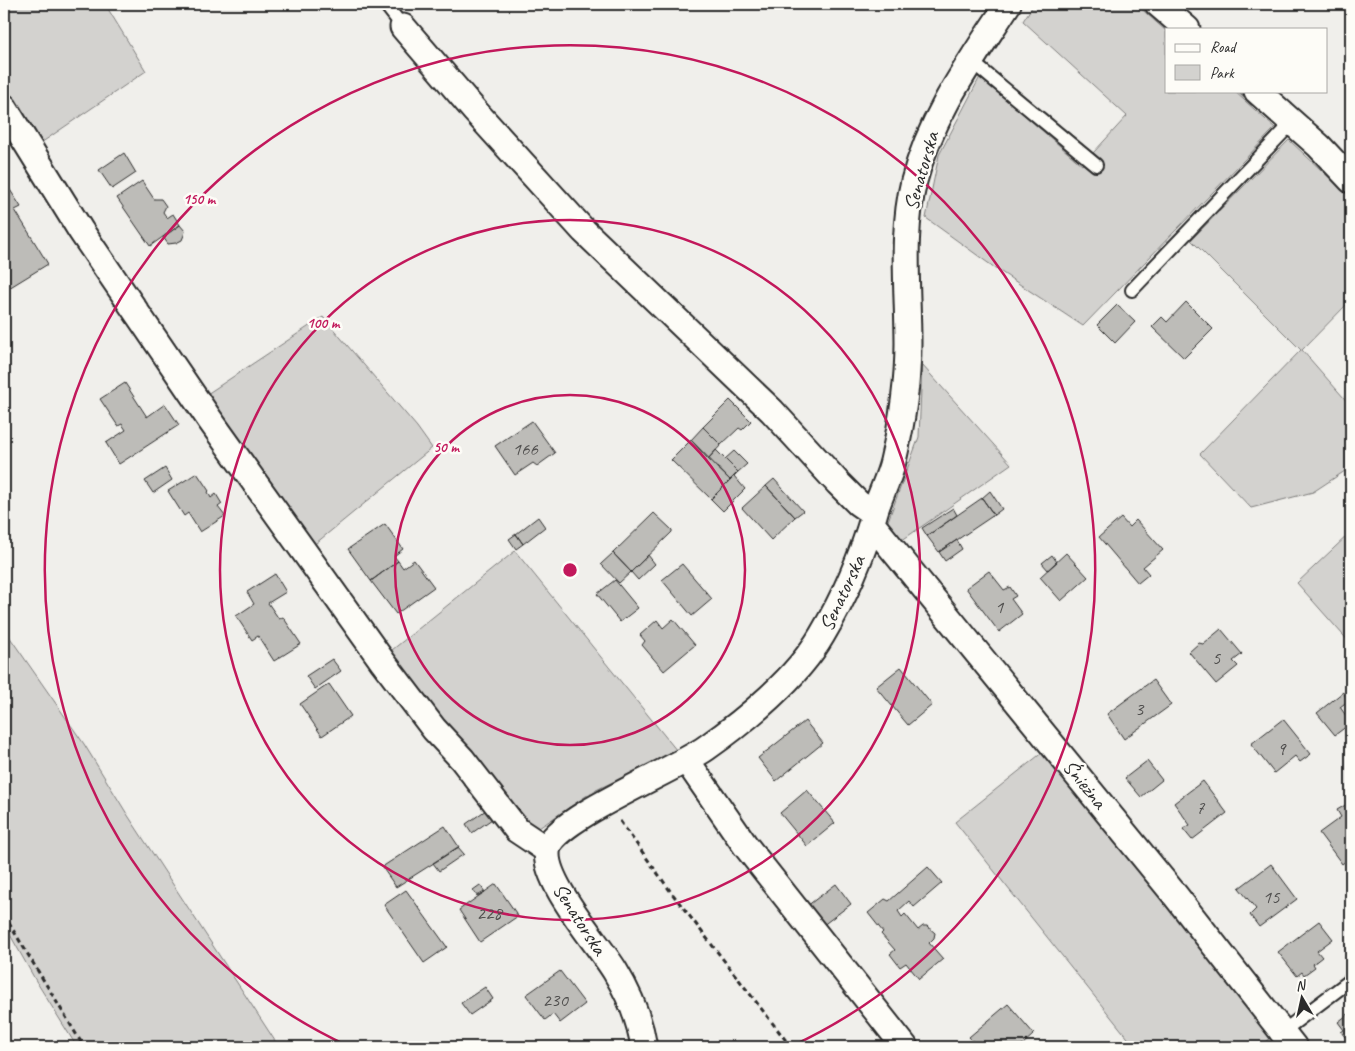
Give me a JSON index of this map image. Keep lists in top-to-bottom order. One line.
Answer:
{"streets":{"street":["Senatorska","Śnieżna"]},"crossings":[["Senatorska","Śnieżna"]],"house_numbers":["166","1","5","3","9","7","15","228","230"],"legend":["Road","Park"],"north":"top","rings":["150 m","100 m","50 m"]}
